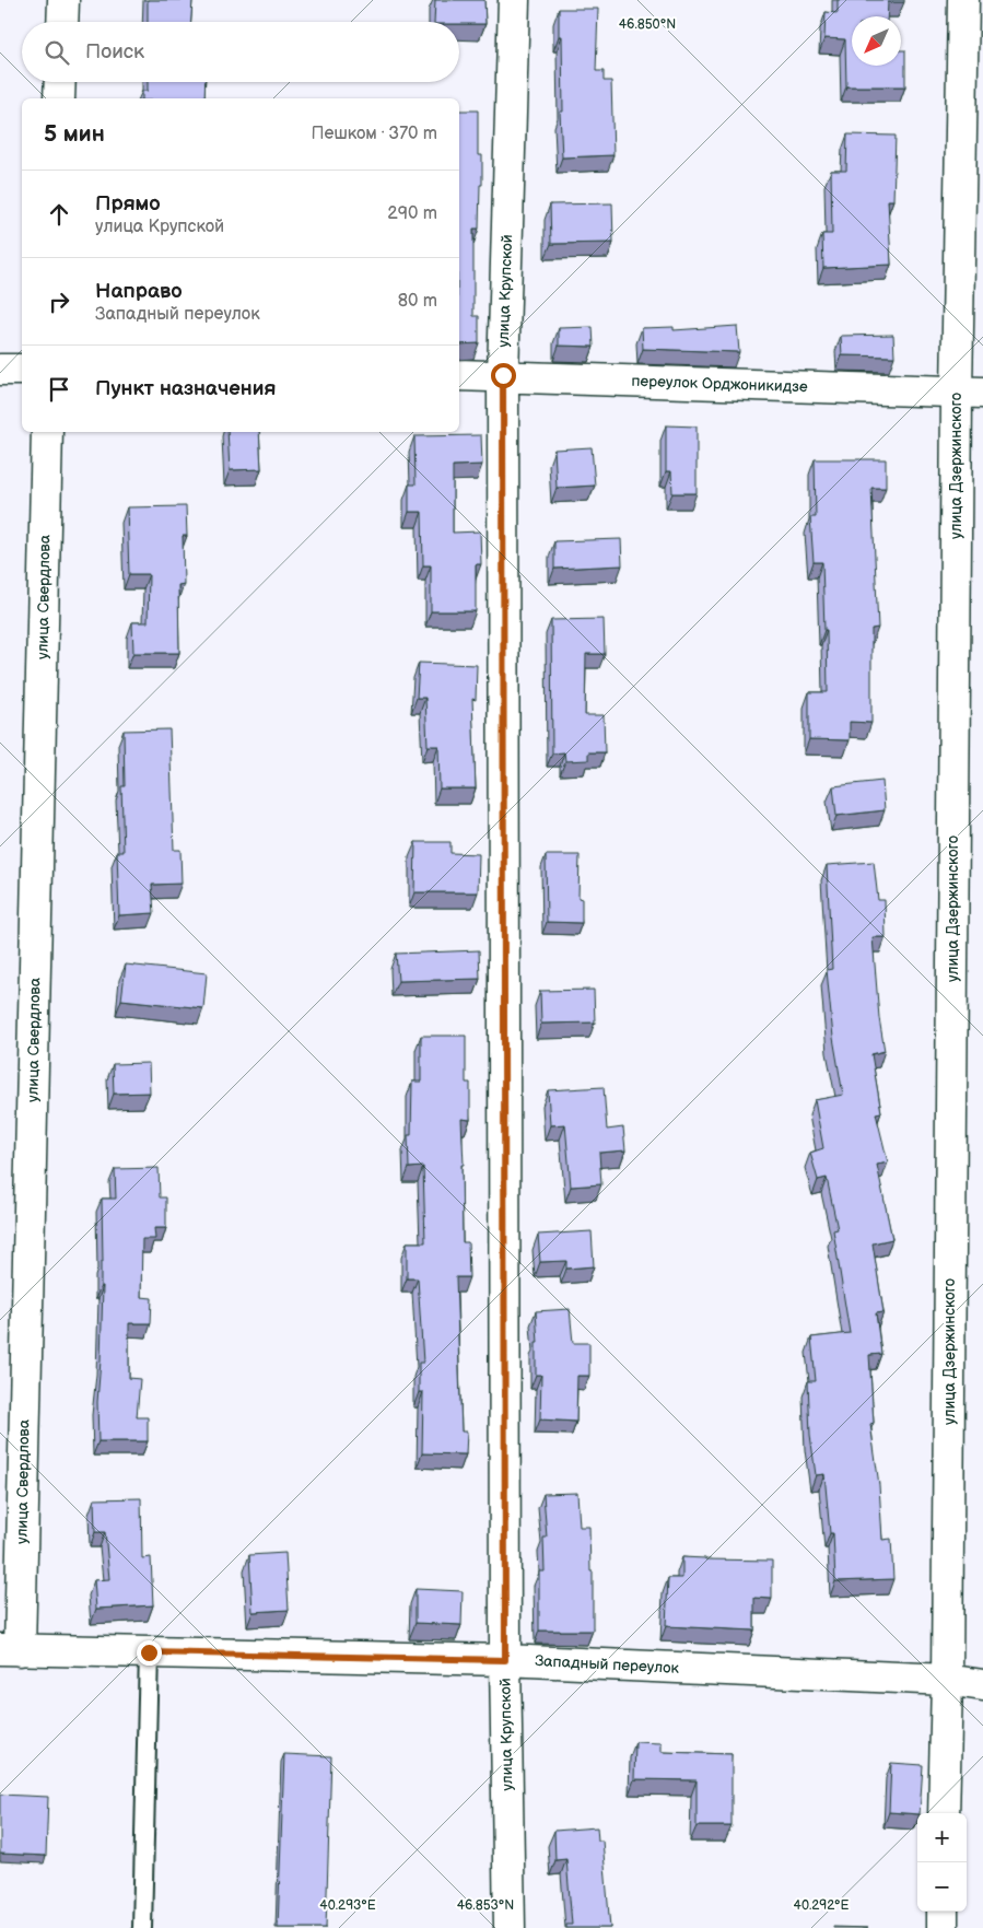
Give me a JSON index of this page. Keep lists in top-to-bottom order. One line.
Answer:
{"streets":{"street":["улица Крупской","переулок Орджоникидзе","улица Дзержинского","улица Свердлова","Западный переулок"]},"crossings":[["улица Крупской","переулок Орджоникидзе"],["улица Крупской","Западный переулок"],["переулок Орджоникидзе","улица Дзержинского"],["улица Дзержинского","Западный переулок"],["улица Свердлова","Западный переулок"]],"north":"bottom left","page":{"search":"Поиск","heading":["5 мин","Пешком · 370 m"],"list":[["Прямо","улица Крупской","290 m"],["Направо","Западный переулок","80 m"],"Пункт назначения"],"map_buttons":["+","−"]},"coordinates":["46.850°N","40.293°E","46.853°N","40.292°E"]}
